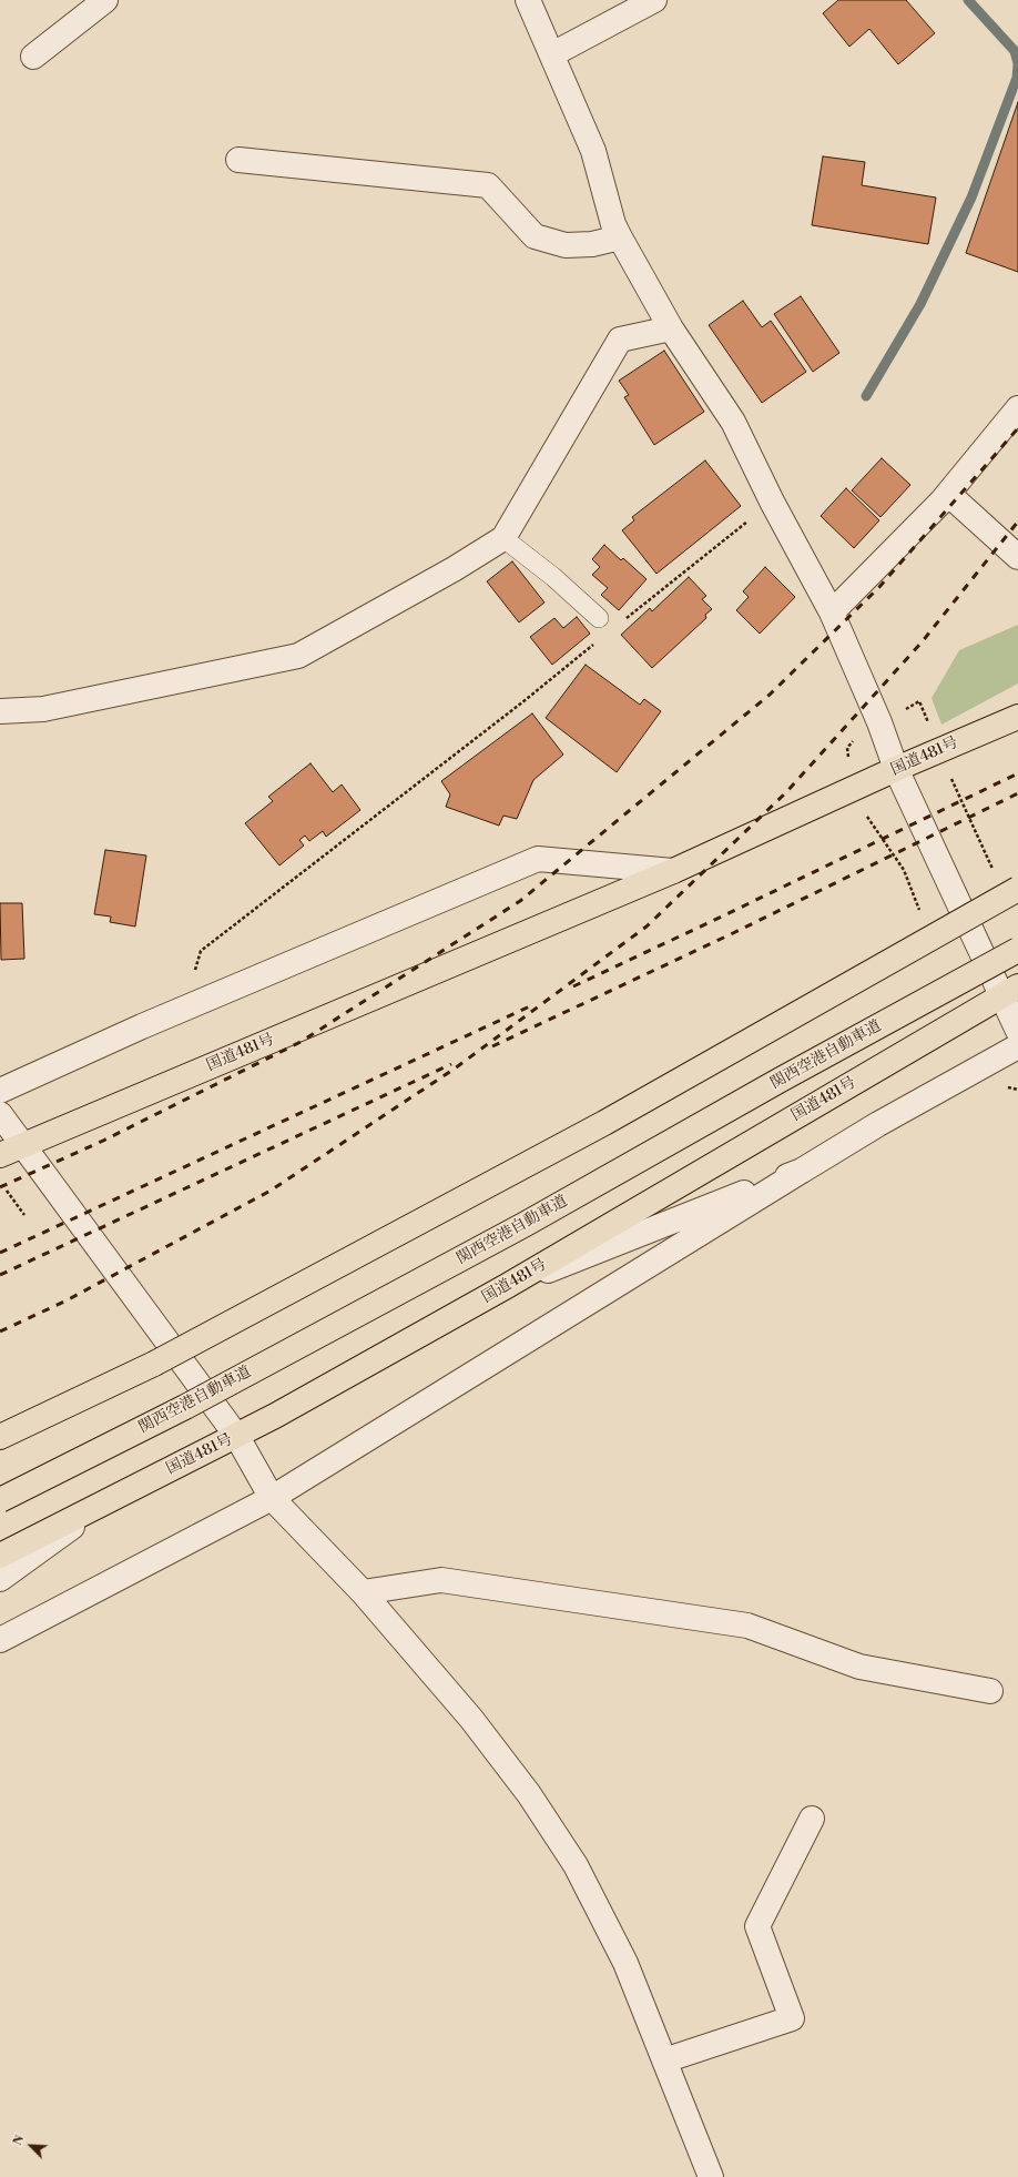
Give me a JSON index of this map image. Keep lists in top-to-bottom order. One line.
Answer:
{"streets":{"highway":["国道481号","関西空港自動車道"]},"north":"top left"}
